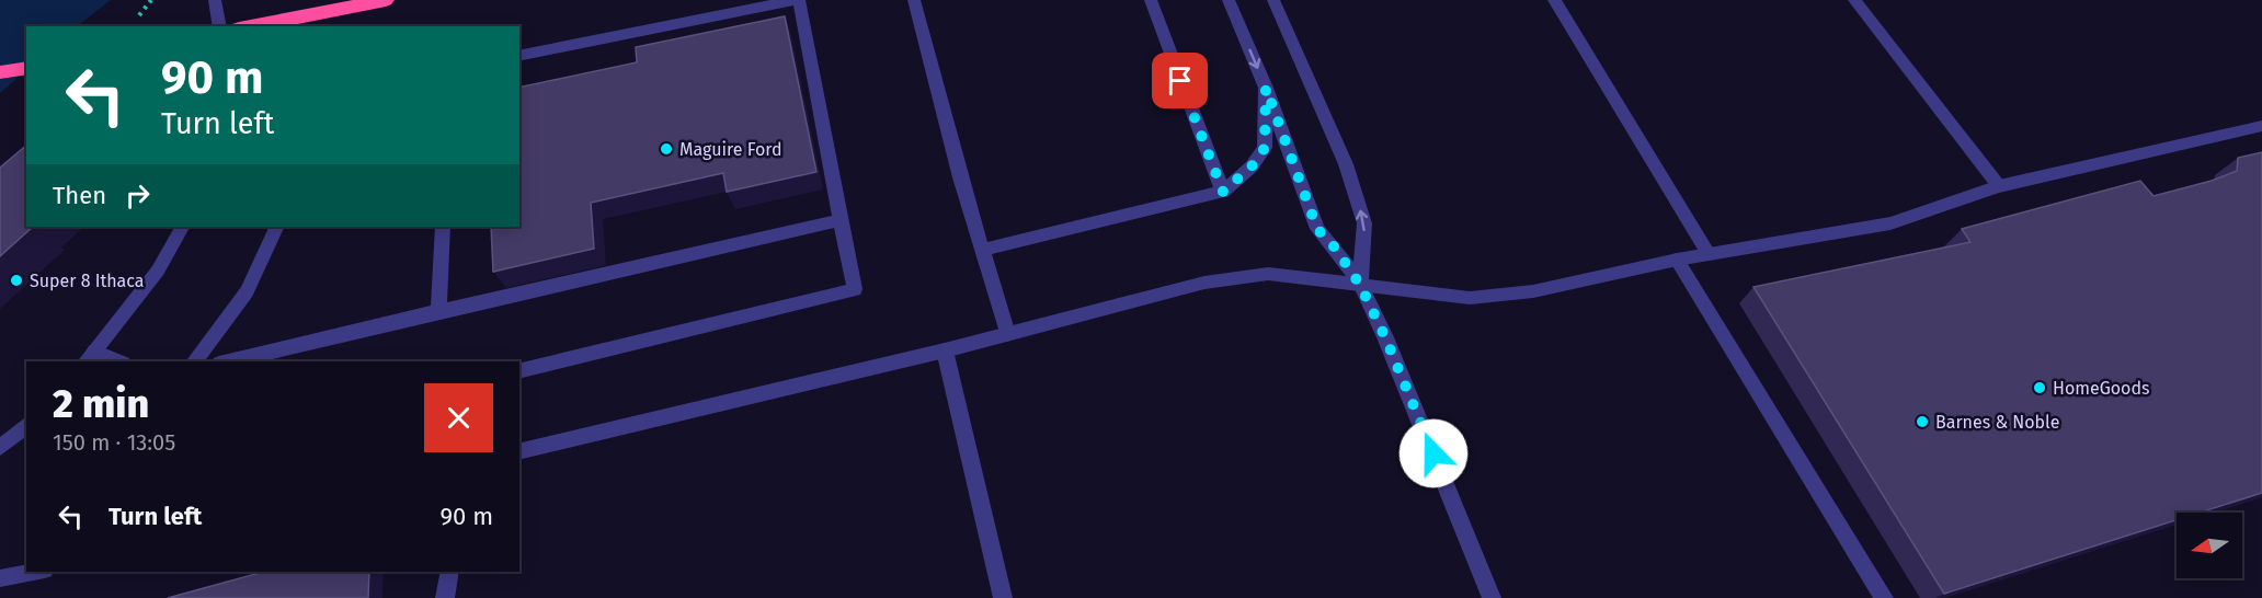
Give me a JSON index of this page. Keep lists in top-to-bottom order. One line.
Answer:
{"places":["Maguire Ford","Super 8 Ithaca","HomeGoods","Barnes & Noble"],"north":"left","page":{"turn":["90 m","Turn left"],"then":"Then","heading":["2 min","150 m · 13:05"],"list":[{"name":"Turn left","value":"90 m"}]}}
